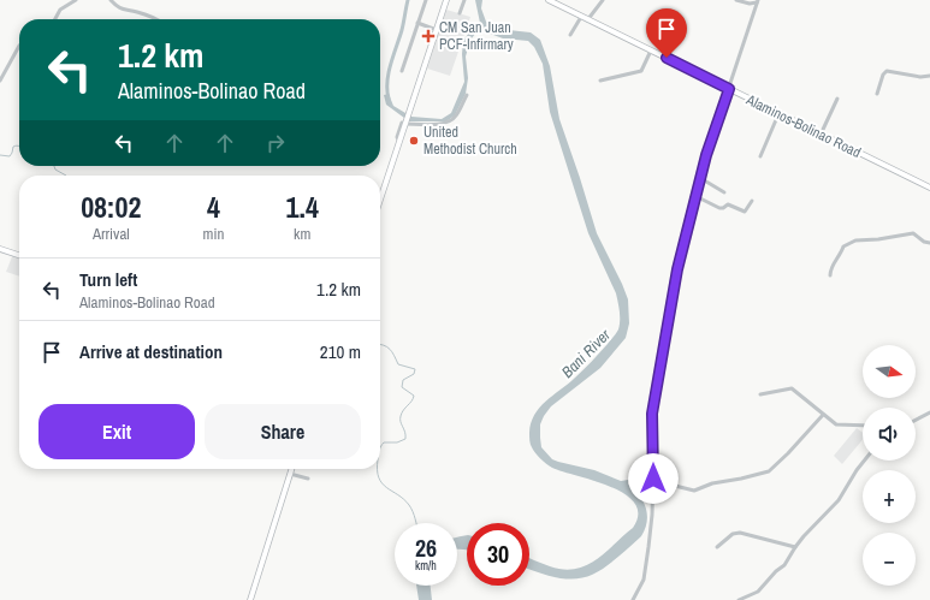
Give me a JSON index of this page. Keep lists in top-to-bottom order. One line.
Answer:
{"streets":{"main road":["Alaminos-Bolinao Road"]},"water":["Bani River"],"places":{"health":["CM San Juan PCF-Infirmary"],"other":["United Methodist Church"]},"north":"right","page":{"turn":["1.2 km","Alaminos-Bolinao Road"],"eta":["08:02","Arrival","4","min","1.4","km"],"list":[{"name":"Turn left","note":"Alaminos-Bolinao Road","value":"1.2 km"},{"name":"Arrive at destination","value":"210 m"}],"map_buttons":["+","−"],"buttons":["Exit","Share"],"speed":"26 km/h","limit":"30"}}
